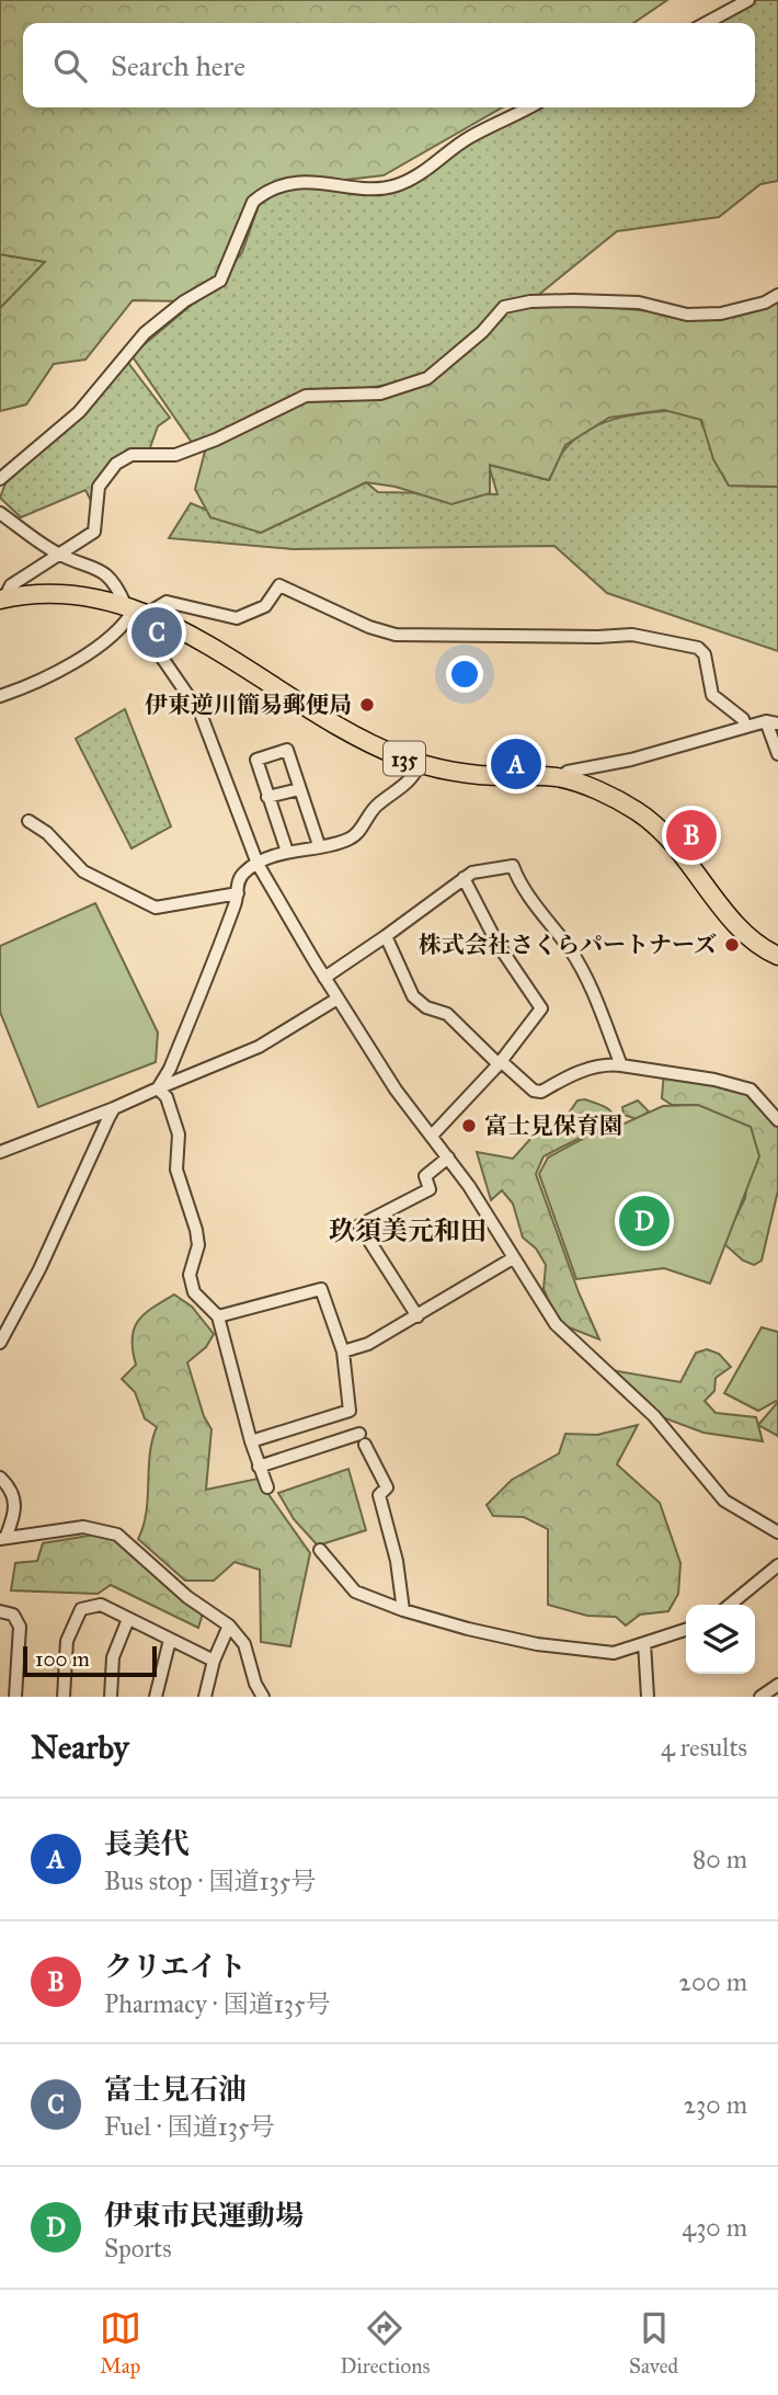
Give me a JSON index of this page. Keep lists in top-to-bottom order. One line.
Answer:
{"streets":{"highway":["135"]},"districts":["玖須美元和田"],"places":["伊東逆川簡易郵便局","株式会社さくらパートナーズ","富士見保育園"],"scale_bar":"100 m","page":{"search":"Search here","pins":["C","A","B","D"],"scale":"100 m","heading":["Nearby","4 results"],"list":[{"mark":"A","name":"長美代","note":"Bus stop · 国道135号","value":"80 m"},{"mark":"B","name":"クリエイト","note":"Pharmacy · 国道135号","value":"200 m"},{"mark":"C","name":"富士見石油","note":"Fuel · 国道135号","value":"230 m"},{"mark":"D","name":"伊東市民運動場","note":"Sports","value":"430 m"}],"nav":["Map","Directions","Saved"]}}
